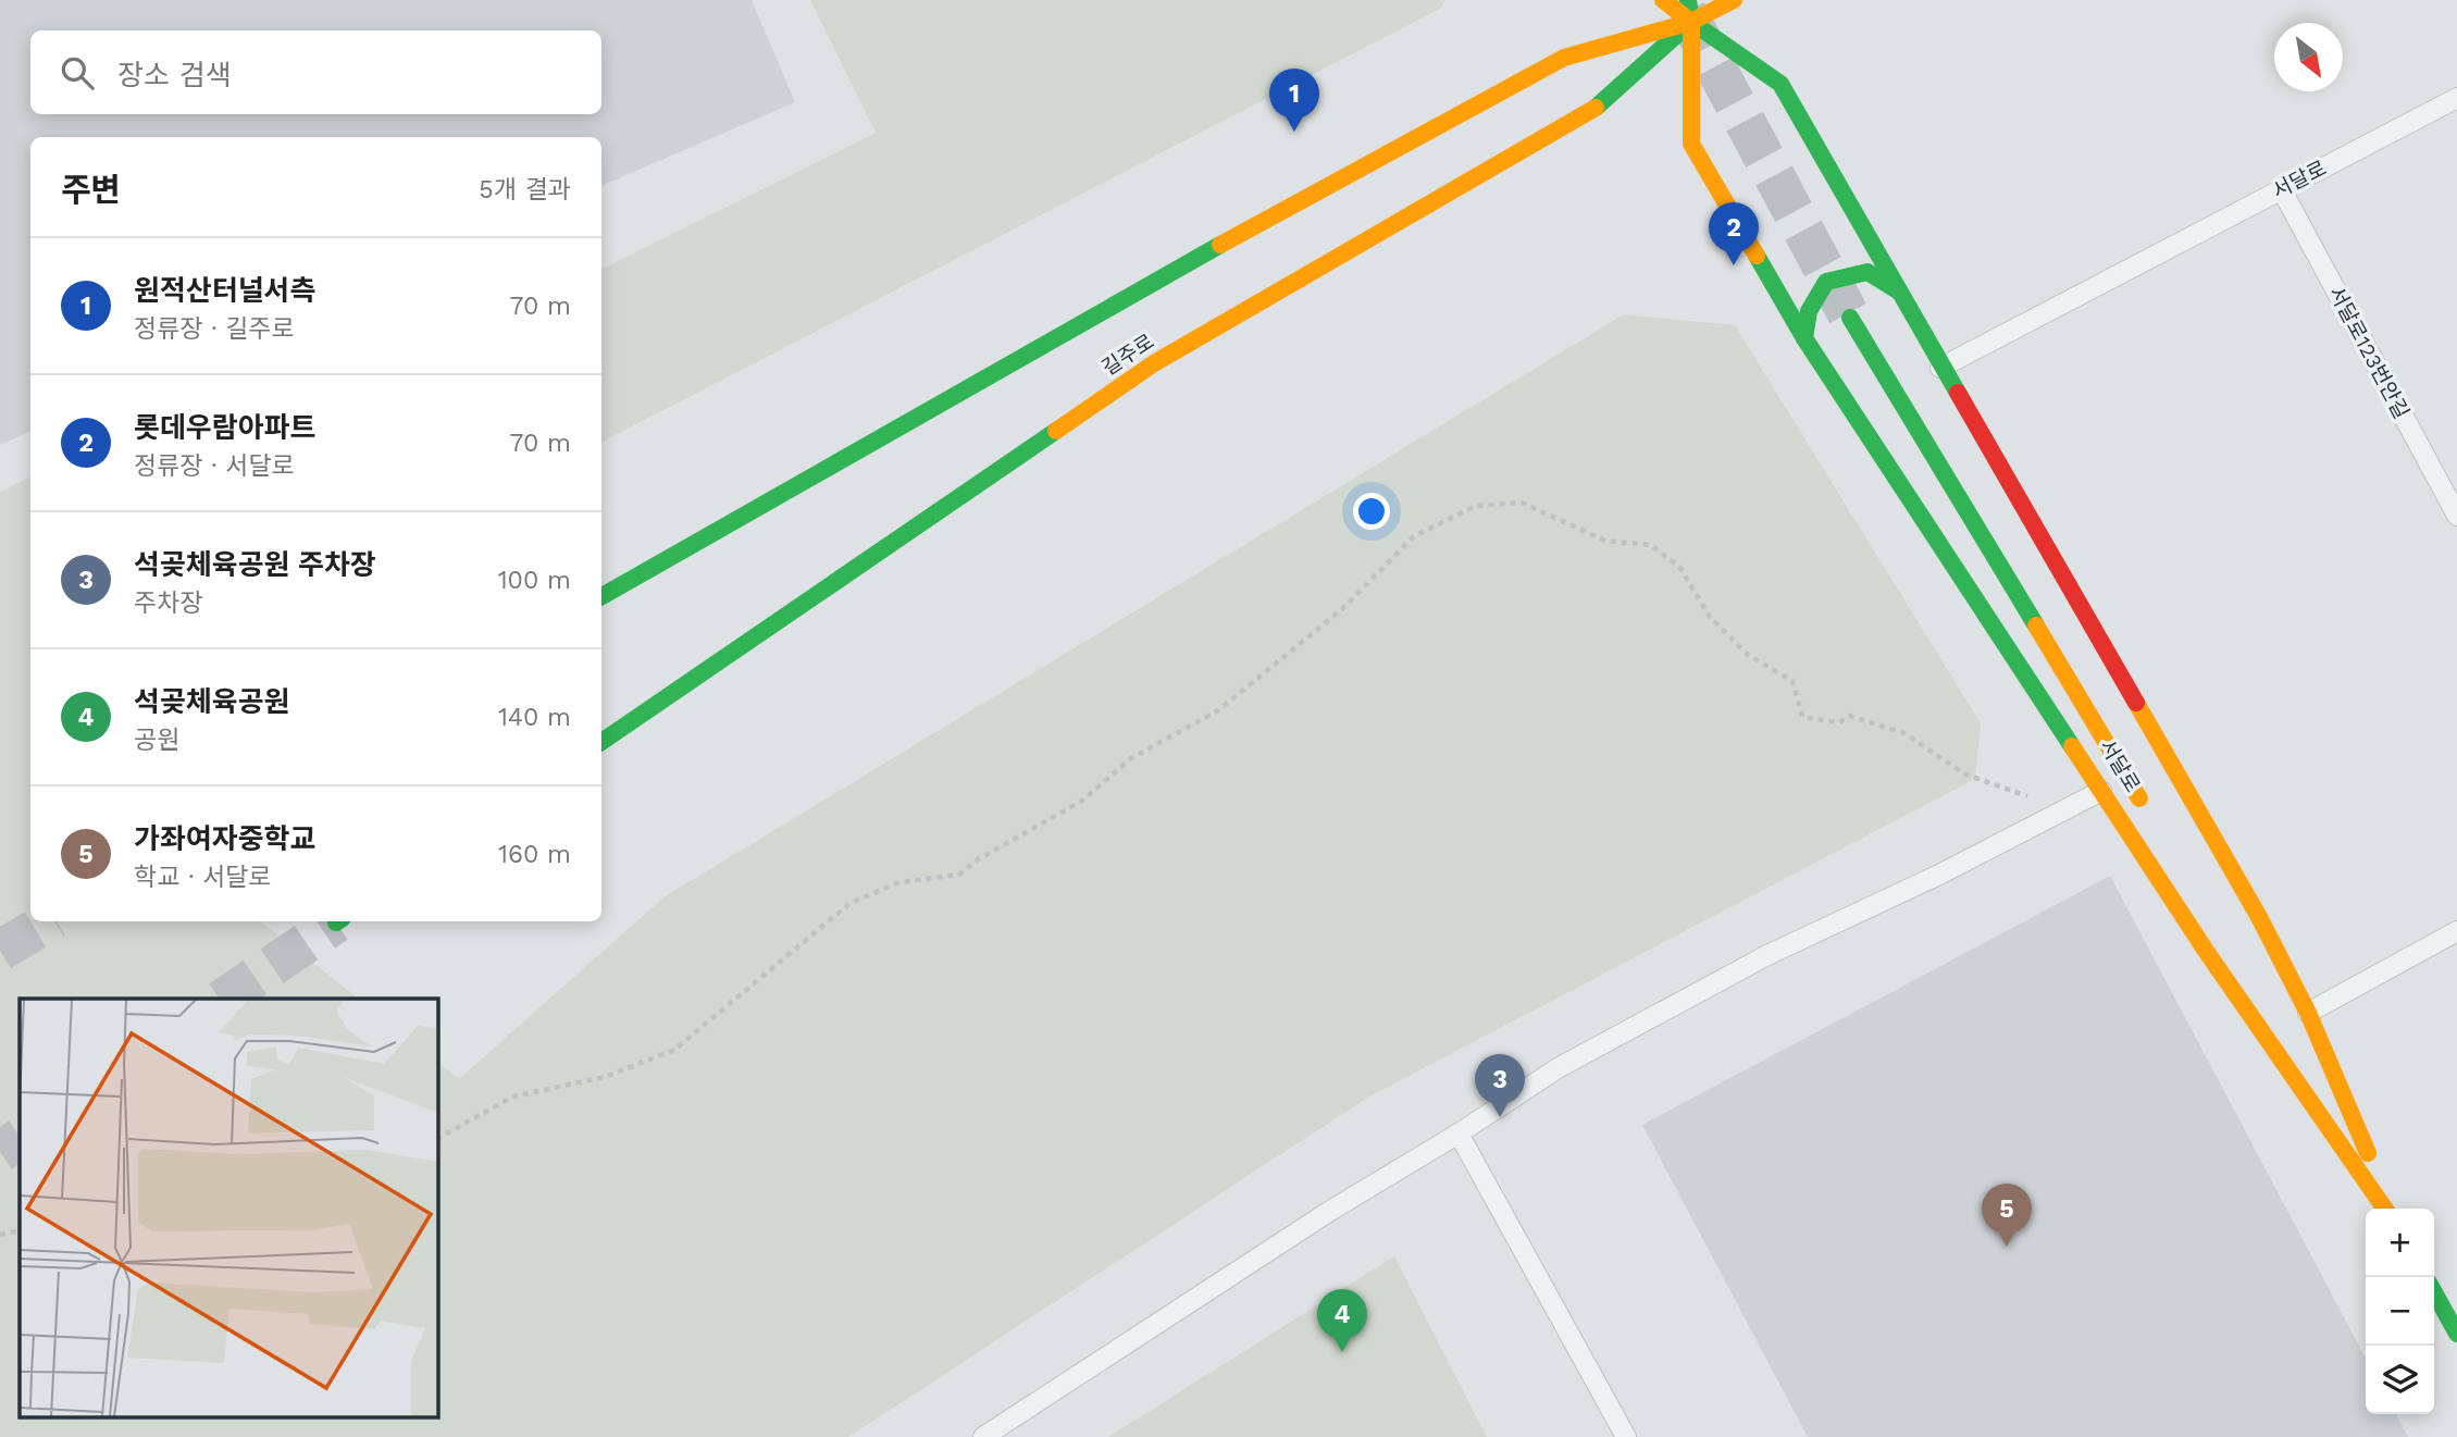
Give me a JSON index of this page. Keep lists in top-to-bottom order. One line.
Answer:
{"streets":{"street":["서달로","길주로"],"lane":["서달로123번안길"]},"crossings":[["서달로","서달로123번안길"]],"north":"bottom right","page":{"search":"장소 검색","pins":["1","2","3","5","4"],"heading":["주변","5개 결과"],"list":[{"mark":"1","name":"원적산터널서측","note":"정류장 · 길주로","value":"70 m"},{"mark":"2","name":"롯데우람아파트","note":"정류장 · 서달로","value":"70 m"},{"mark":"3","name":"석곶체육공원 주차장","note":"주차장","value":"100 m"},{"mark":"4","name":"석곶체육공원","note":"공원","value":"140 m"},{"mark":"5","name":"가좌여자중학교","note":"학교 · 서달로","value":"160 m"}],"map_buttons":["+","−"]}}
